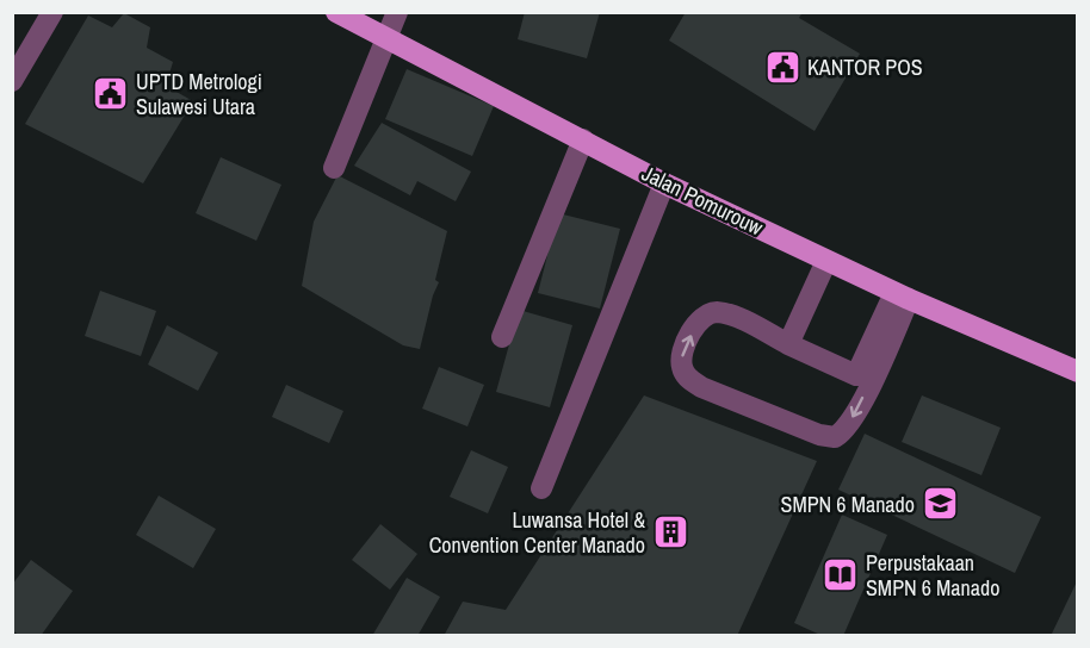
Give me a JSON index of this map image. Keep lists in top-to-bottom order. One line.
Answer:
{"streets":{"main road":["Jalan Pomurouw"]},"places":{"public building":["KANTOR POS","UPTD Metrologi Sulawesi Utara"],"school or university":["SMPN 6 Manado"],"building":["Luwansa Hotel & Convention Center Manado"],"library":["Perpustakaan SMPN 6 Manado"]}}
